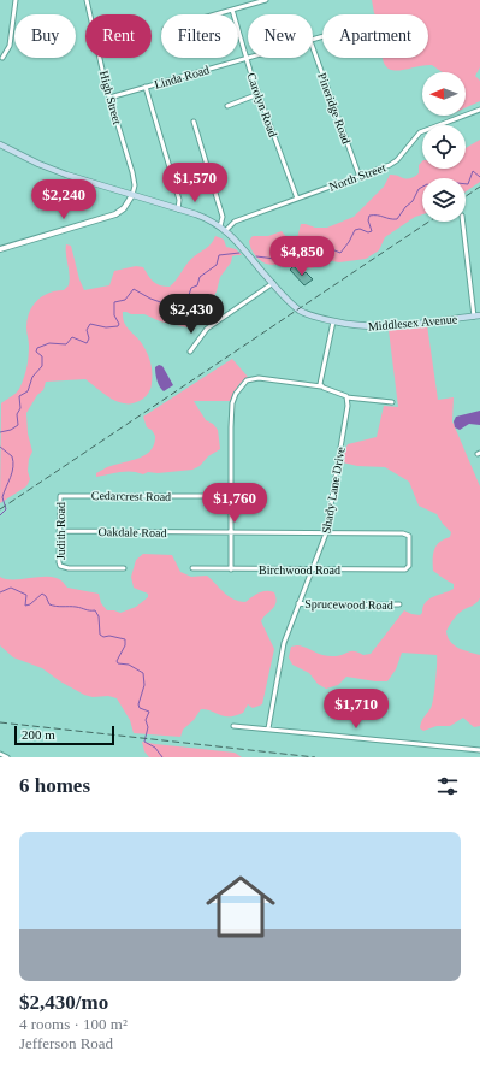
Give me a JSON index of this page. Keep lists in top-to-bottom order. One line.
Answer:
{"streets":{"main road":["Middlesex Avenue"],"street":["Linda Road","High Street","Carolyn Road","Pineridge Road","North Street","Shady Lane Drive","Cedarcrest Road","Judith Road","Oakdale Road","Birchwood Road","Sprucewood Road"]},"crossings":[["Linda Road","High Street"],["Linda Road","Carolyn Road"],["High Street","Middlesex Avenue"],["Carolyn Road","North Street"],["Pineridge Road","North Street"],["North Street","Middlesex Avenue"],["Shady Lane Drive","Oakdale Road"],["Shady Lane Drive","Birchwood Road"],["Shady Lane Drive","Sprucewood Road"],["Cedarcrest Road","Judith Road"],["Judith Road","Oakdale Road"],["Oakdale Road","Birchwood Road"]],"scale_bar":"200 m","north":"left","page":{"chip":["Buy","Rent","Filters","New","Apartment"],"price":["$1,570","$2,240","$4,850","$2,430","$1,760","$1,710"],"scale":"200 m","heading":"6 homes","list":[{"name":"$2,430/mo","note":"4 rooms · 100 m² · Jefferson Road"}]}}
